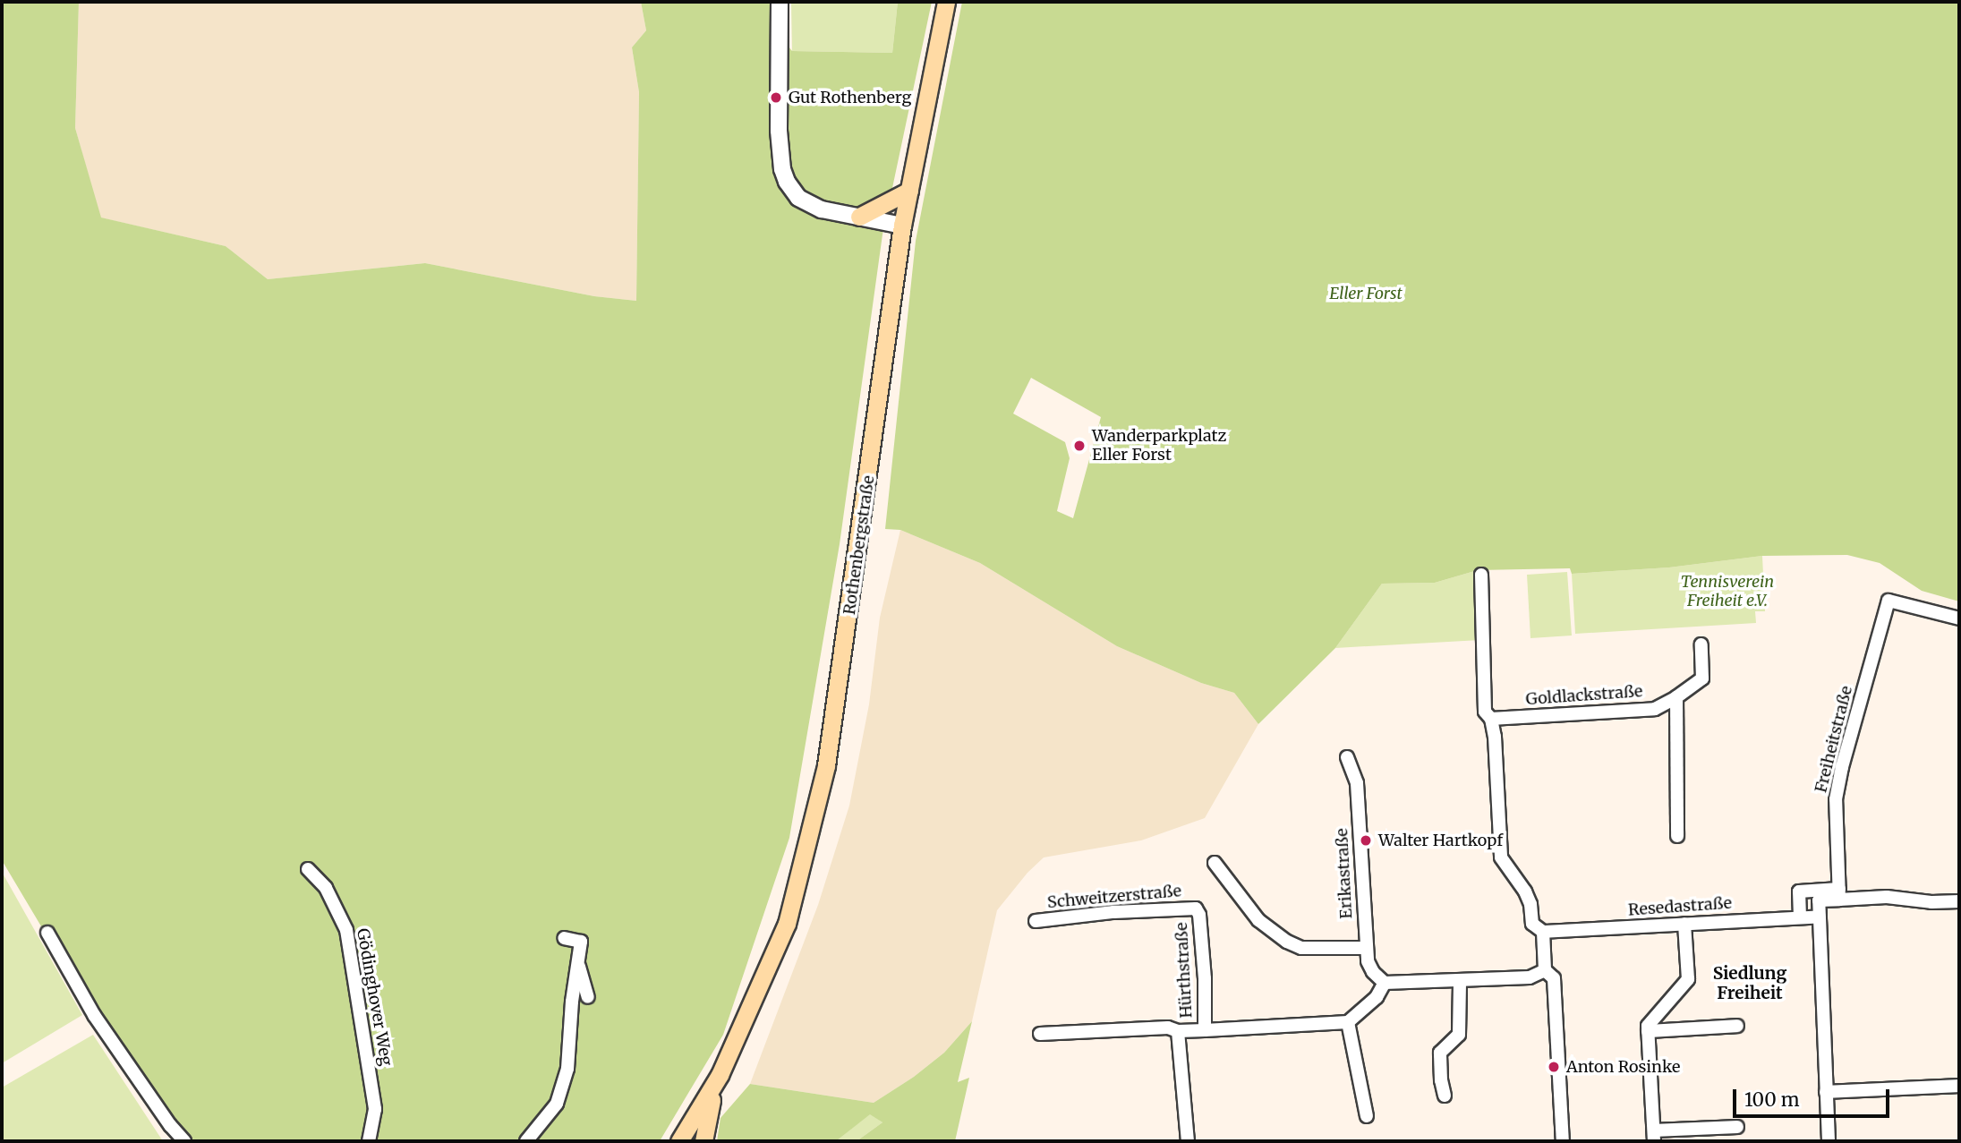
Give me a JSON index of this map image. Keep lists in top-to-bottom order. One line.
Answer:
{"streets":{"main road":["Rothenbergstraße"],"street":["Goldlackstraße","Freiheitstraße","Erikastraße","Schweitzerstraße","Resedastraße","Hürthstraße","Gödinghover Weg"]},"crossings":[["Schweitzerstraße","Hürthstraße"]],"districts":["Siedlung Freiheit"],"parks":["Eller Forst","Tennisverein Freiheit e.V."],"places":["Gut Rothenberg","Wanderparkplatz Eller Forst","Walter Hartkopf","Anton Rosinke"],"scale_bar":"100 m"}
